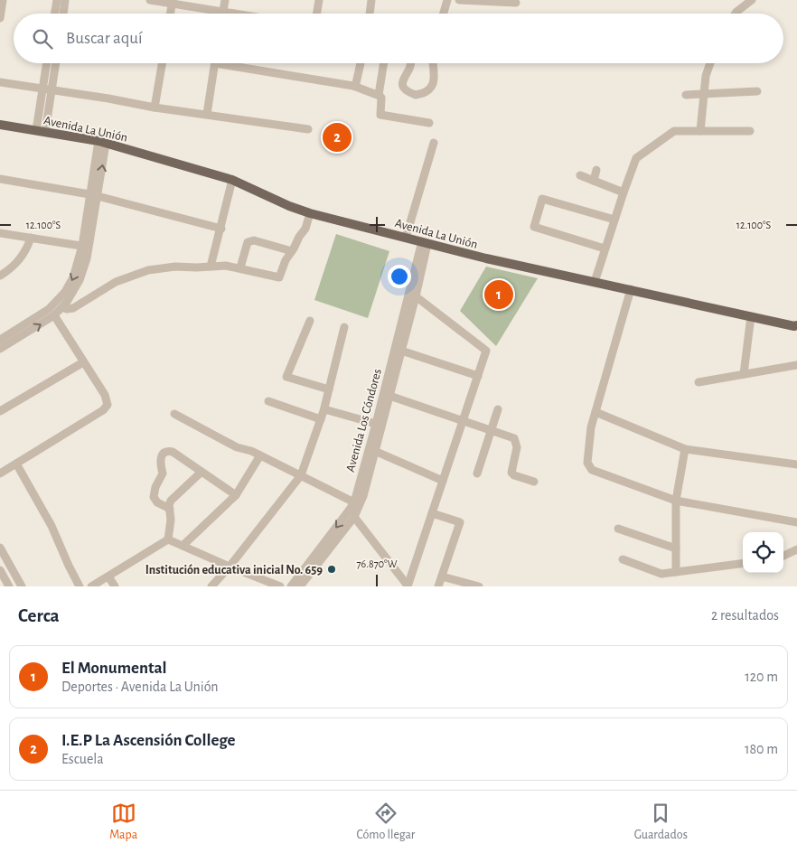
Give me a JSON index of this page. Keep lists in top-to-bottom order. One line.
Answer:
{"streets":{"main road":["Avenida La Unión"],"street":["Avenida Los Cóndores"]},"crossings":[["Avenida La Unión","Avenida Los Cóndores"]],"places":["Institución educativa inicial No. 659"],"page":{"search":"Buscar aquí","pins":["2","1"],"heading":["Cerca","2 resultados"],"list":[{"mark":"1","name":"El Monumental","note":"Deportes · Avenida La Unión","value":"120 m"},{"mark":"2","name":"I.E.P La Ascensión College","note":"Escuela","value":"180 m"}],"nav":["Mapa","Cómo llegar","Guardados"]},"coordinates":["12.100°S","76.870°W"]}
